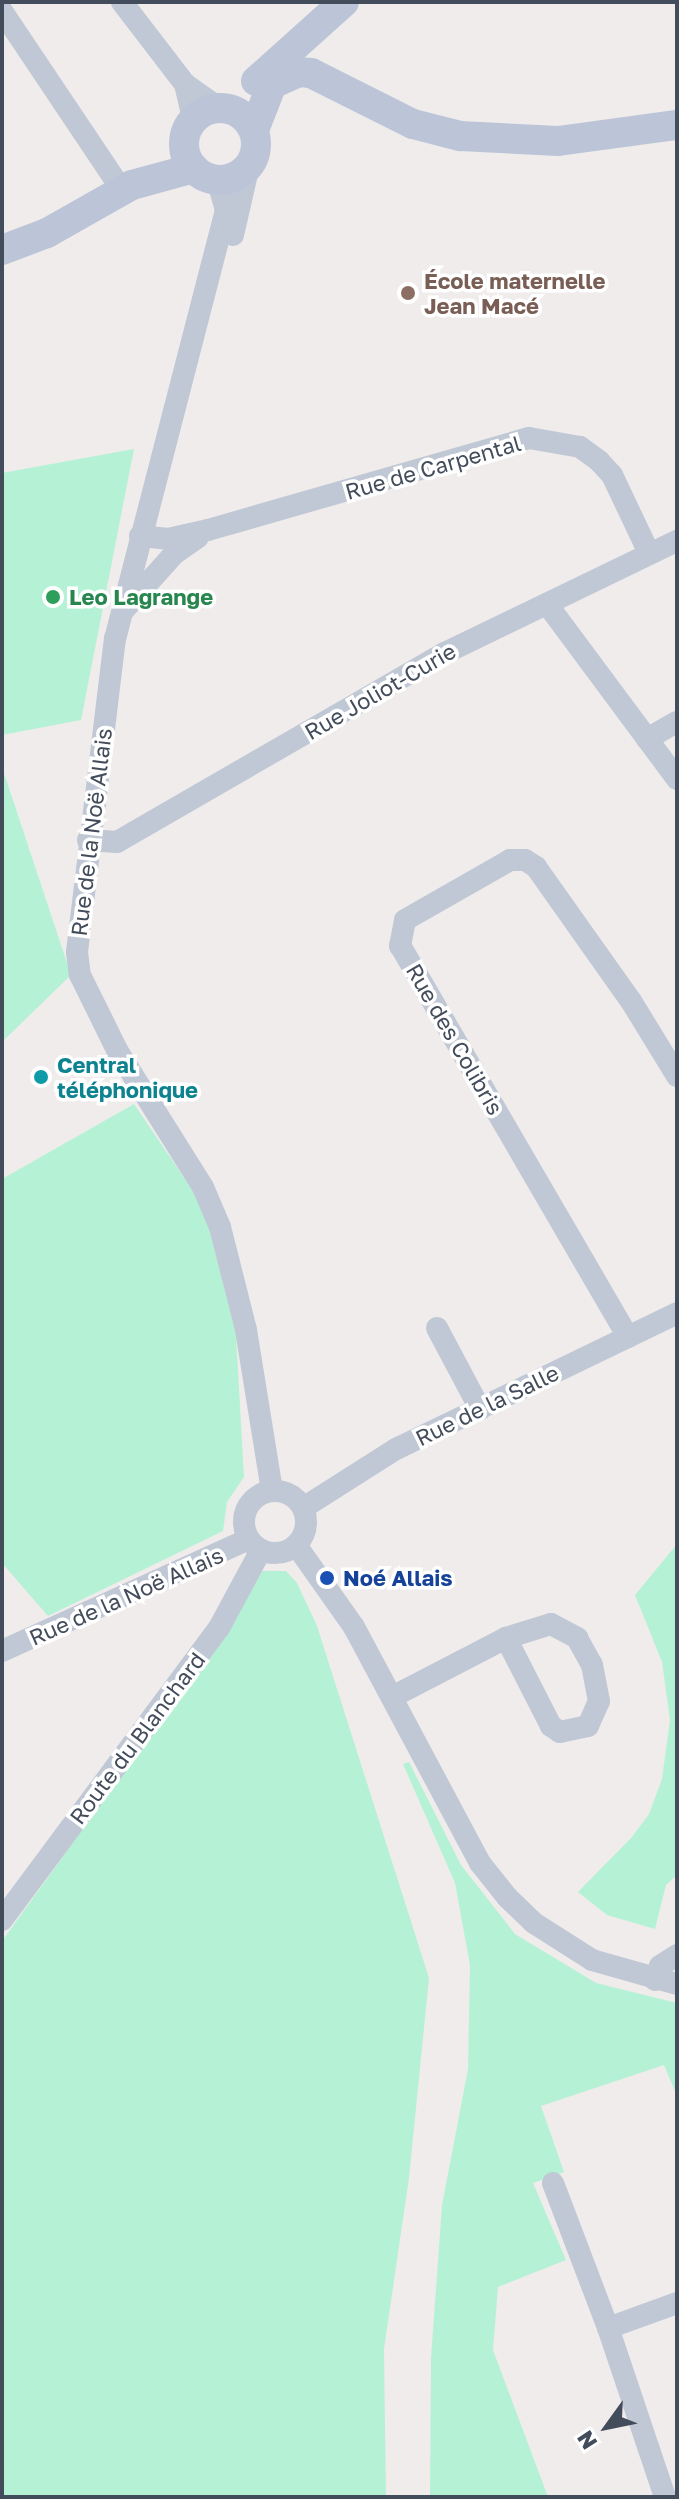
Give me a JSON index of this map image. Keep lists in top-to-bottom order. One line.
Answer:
{"streets":{"street":["Rue de Carpental","Rue Joliot-Curie","Rue de la Noë Allais","Rue des Colibris","Rue de la Salle","Route du Blanchard"]},"crossings":[["Rue de Carpental","Rue Joliot-Curie"],["Rue de Carpental","Rue de la Noë Allais"],["Rue Joliot-Curie","Rue de la Noë Allais"],["Rue de la Noë Allais","Rue de la Salle"],["Rue de la Noë Allais","Route du Blanchard"],["Rue des Colibris","Rue de la Salle"],["Rue de la Salle","Route du Blanchard"]],"places":["École maternelle Jean Macé","Leo Lagrange","Central téléphonique","Noé Allais"],"north":"bottom left"}
